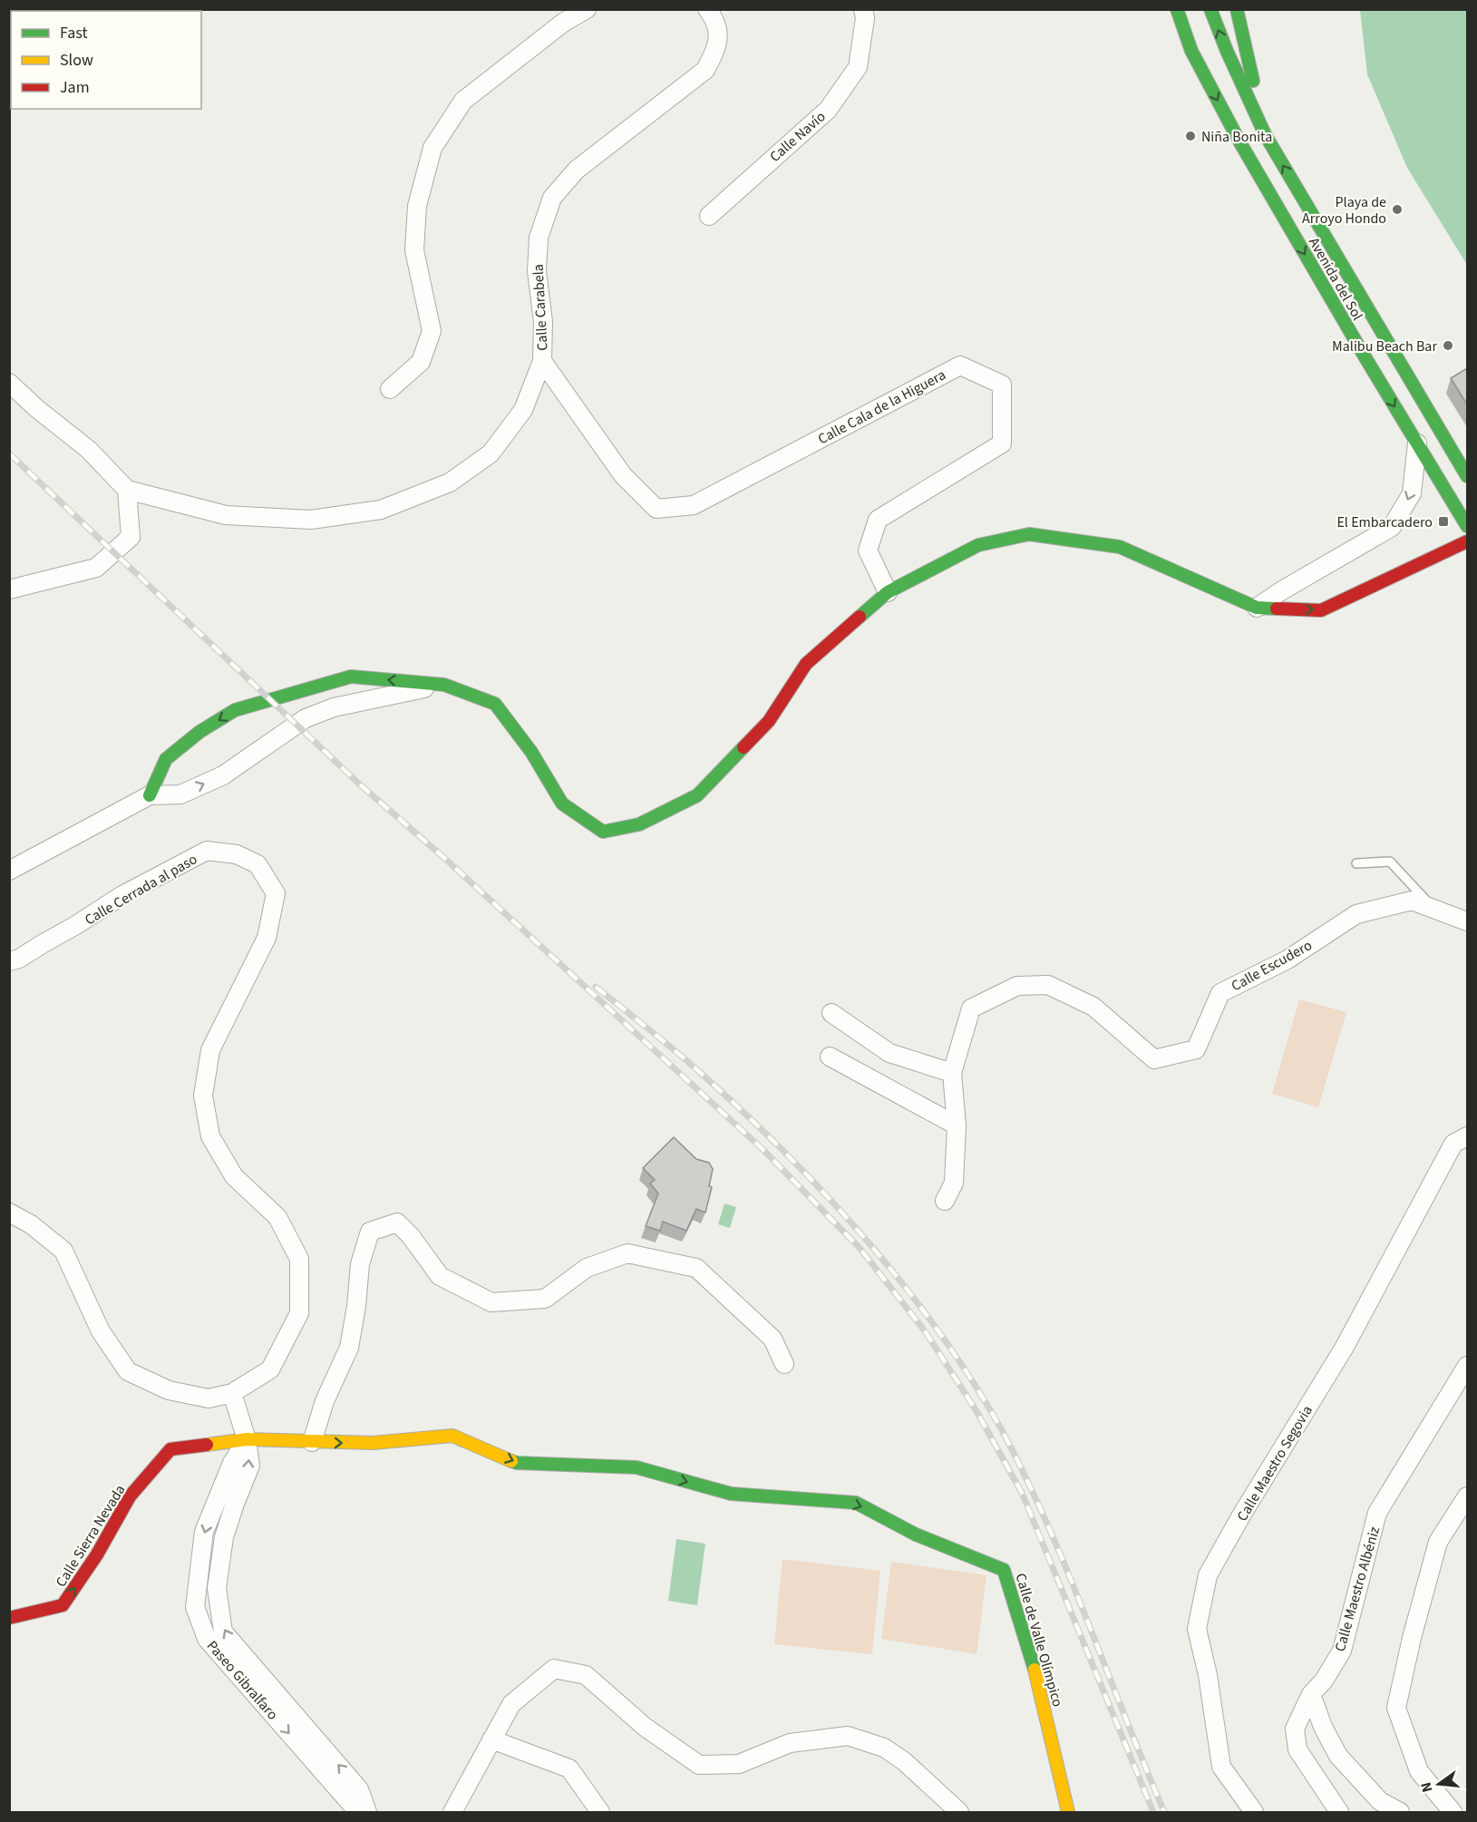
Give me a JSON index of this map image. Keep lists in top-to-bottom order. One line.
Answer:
{"streets":{"street":["Calle Navío","Avenida del Sol","Calle Carabela","Calle Cala de la Higuera","Calle Cerrada al paso","Calle Escudero","Calle Maestro Segovia","Calle Sierra Nevada","Calle Maestro Albéniz","Calle de Valle Olímpico","Paseo Gibralfaro"]},"crossings":[["Calle Carabela","Calle Cala de la Higuera"],["Calle Sierra Nevada","Calle de Valle Olímpico"],["Calle Sierra Nevada","Paseo Gibralfaro"],["Calle de Valle Olímpico","Paseo Gibralfaro"]],"one_way":["Calle Sierra Nevada","Calle de Valle Olímpico"],"places":{"other":["Niña Bonita","Playa de Arroyo Hondo","Malibu Beach Bar"],"transit":["El Embarcadero"]},"legend":["Fast","Slow","Jam"],"north":"left"}
